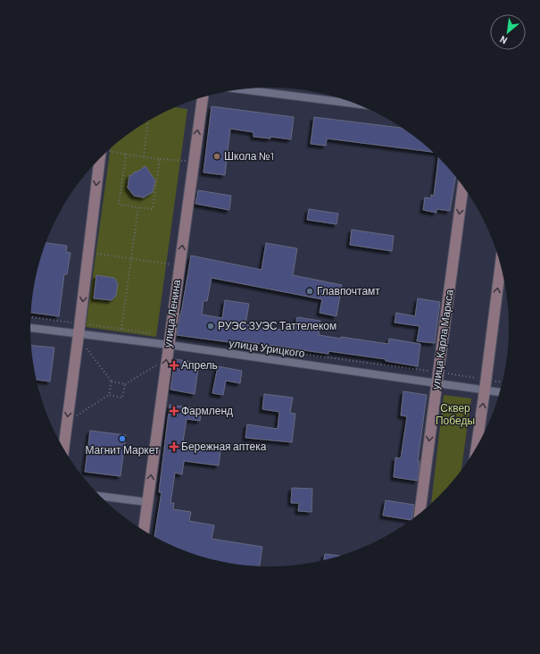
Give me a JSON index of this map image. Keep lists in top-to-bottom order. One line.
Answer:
{"streets":{"street":["улица Ленина","улица Карла Маркса","улица Урицкого"]},"crossings":[["улица Ленина","улица Урицкого"],["улица Карла Маркса","улица Урицкого"]],"parks":["Сквер Победы"],"places":{"other":["Школа №1","Главпочтамт","РУЭС ЗУЭС Таттелеком","Магнит Маркет"],"health":["Апрель","Фармленд","Бережная аптека"]},"north":"bottom left"}
